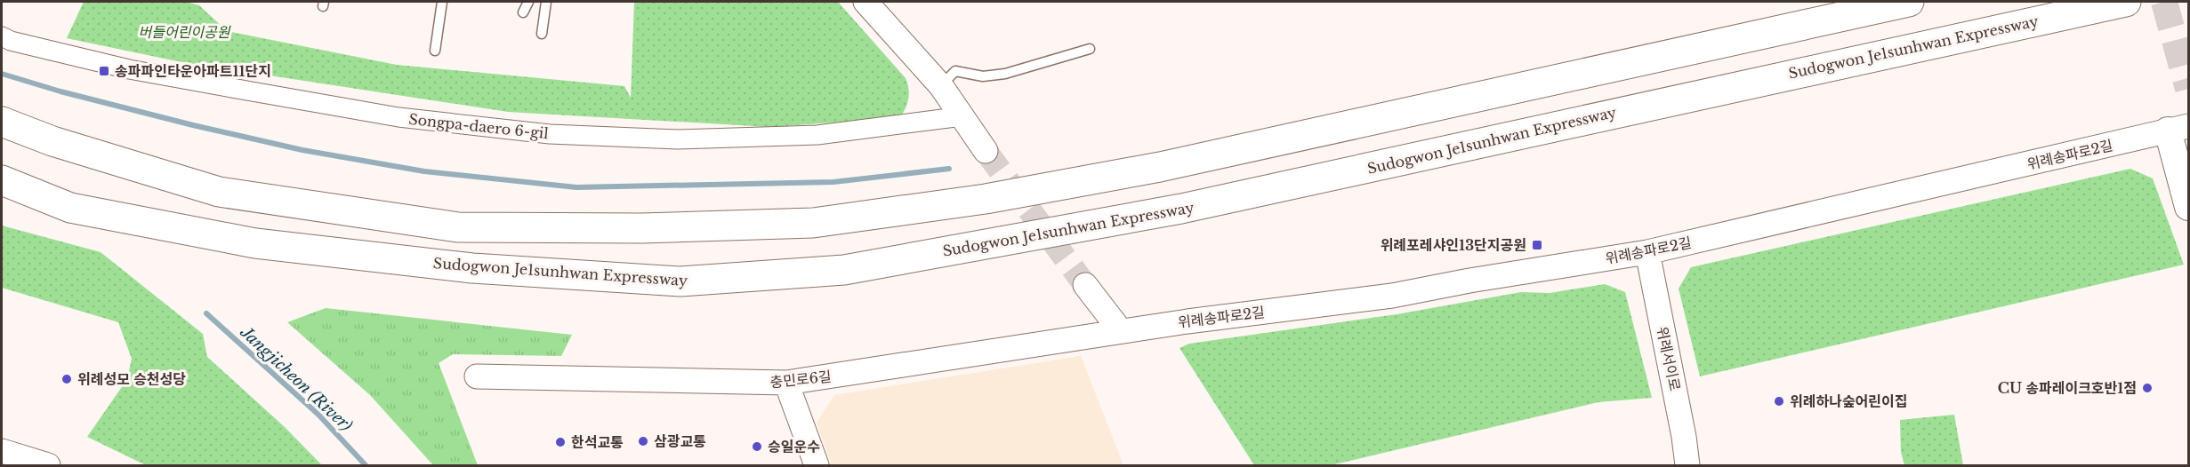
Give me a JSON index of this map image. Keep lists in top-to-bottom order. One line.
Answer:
{"streets":{"highway":["Sudogwon Je1sunhwan Expressway"],"street":["Songpa-daero 6-gil","위례송파로2길","위례서이로","충민로6길"]},"crossings":[["위례송파로2길","위례서이로"],["위례송파로2길","충민로6길"]],"water":["Jangjicheon (River)"],"parks":["버들어린이공원"],"places":{"transit":["송파파인타운아파트11단지","위례포레샤인13단지공원"],"other":["위례성모 승천성당","CU 송파레이크호반1점","위례하나숲어린이집","삼광교통","한석교통","승일운수"]}}
